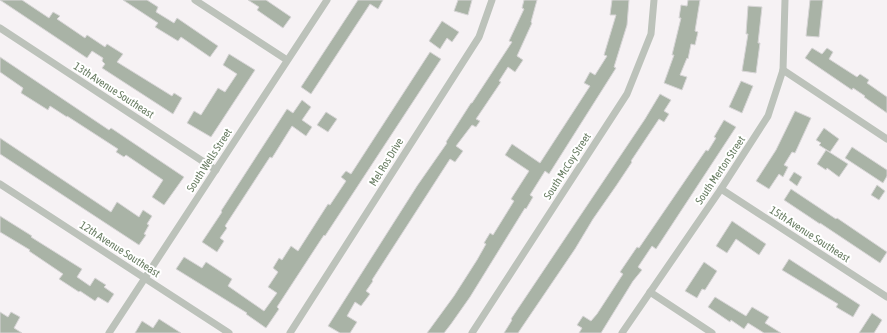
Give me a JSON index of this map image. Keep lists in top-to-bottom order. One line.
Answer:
{"streets":{"street":["13th Avenue Southeast","South Wells Street","Mel Ros Drive","South McCoy Street","South Merton Street","15th Avenue Southeast","12th Avenue Southeast"]},"crossings":[["13th Avenue Southeast","South Wells Street"],["South Wells Street","12th Avenue Southeast"],["South Merton Street","15th Avenue Southeast"]]}
